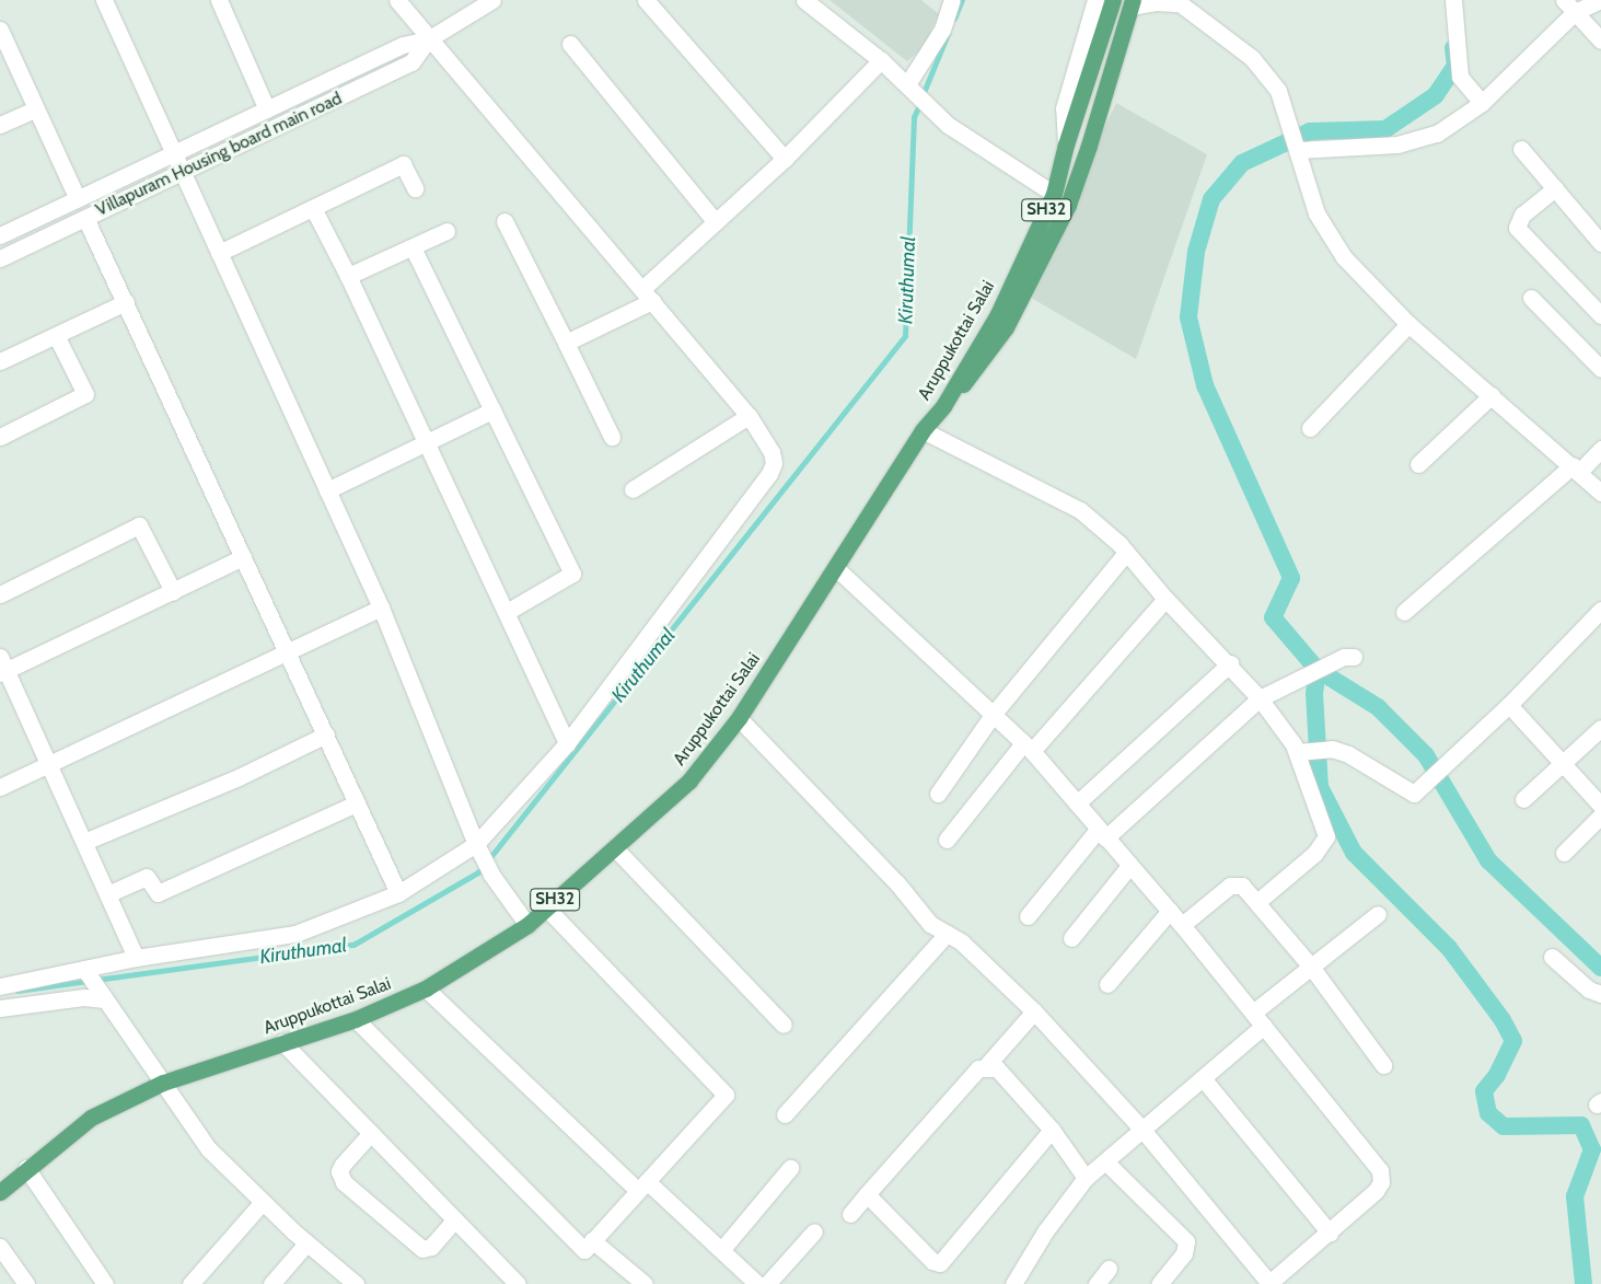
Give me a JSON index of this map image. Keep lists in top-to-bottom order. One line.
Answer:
{"streets":{"main road":["SH32","Aruppukottai Salai"],"street":["Villapuram Housing board main road"]},"water":["Kiruthumal"]}
